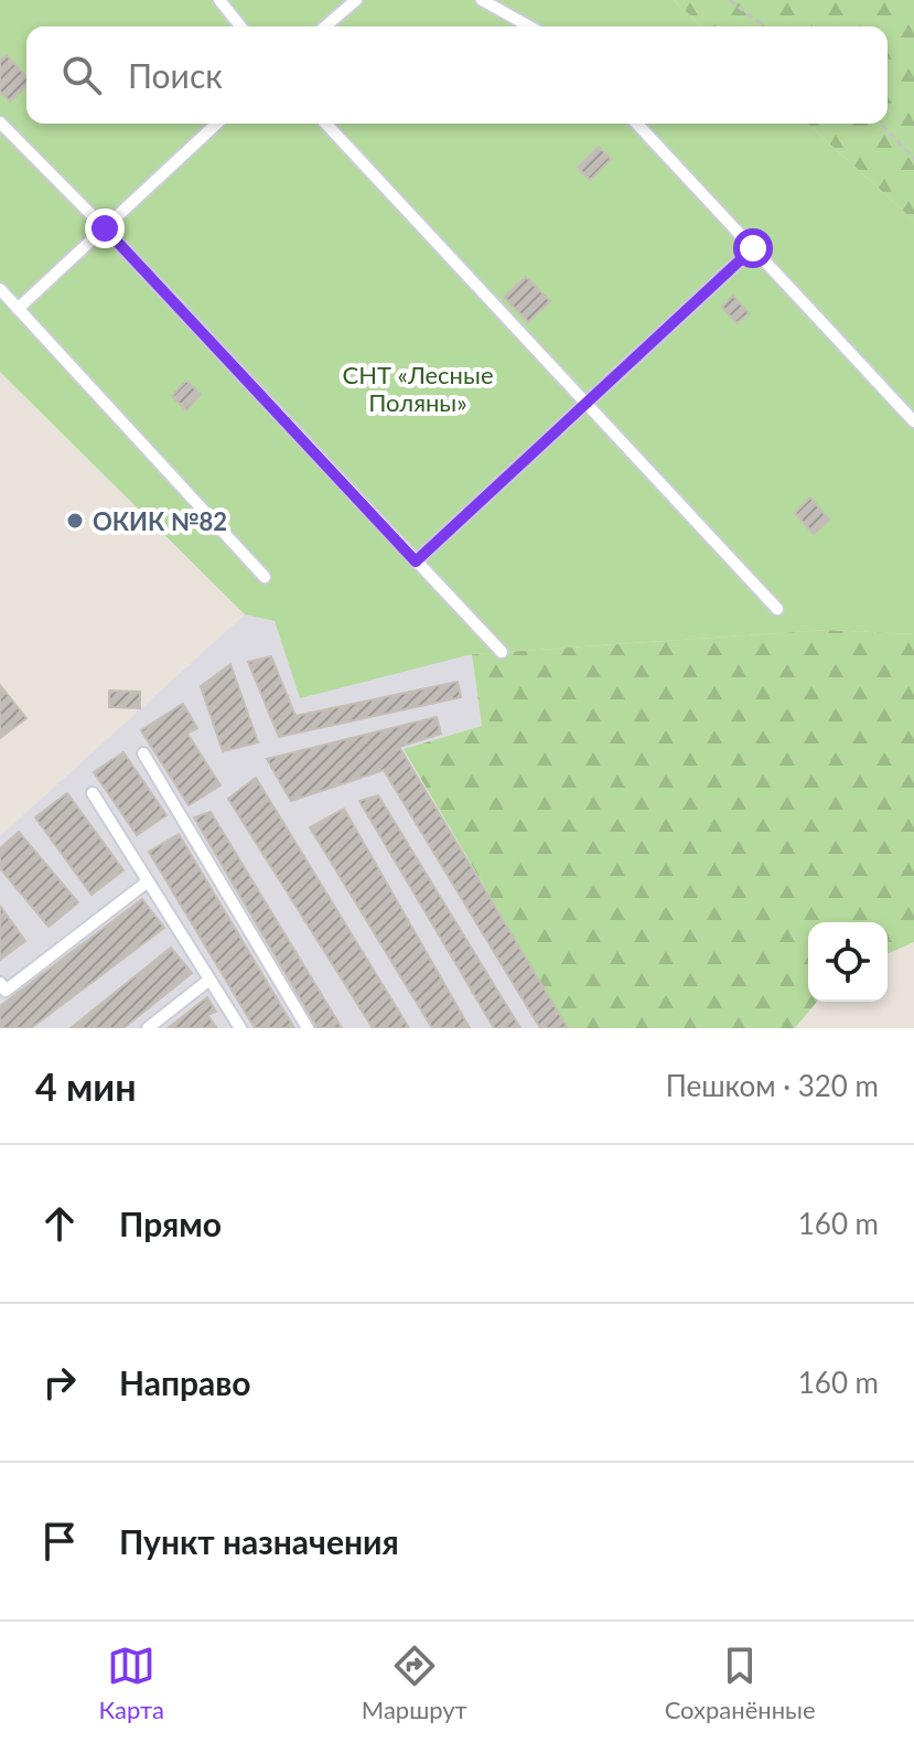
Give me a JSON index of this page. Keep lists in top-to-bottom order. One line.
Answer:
{"parks":["СНТ «Лесные Поляны»"],"places":["ОКИК №82"],"page":{"search":"Поиск","heading":["4 мин","Пешком · 320 m"],"list":[["Прямо","160 m"],["Направо","160 m"],"Пункт назначения"],"nav":["Карта","Маршрут","Сохранённые"]}}
